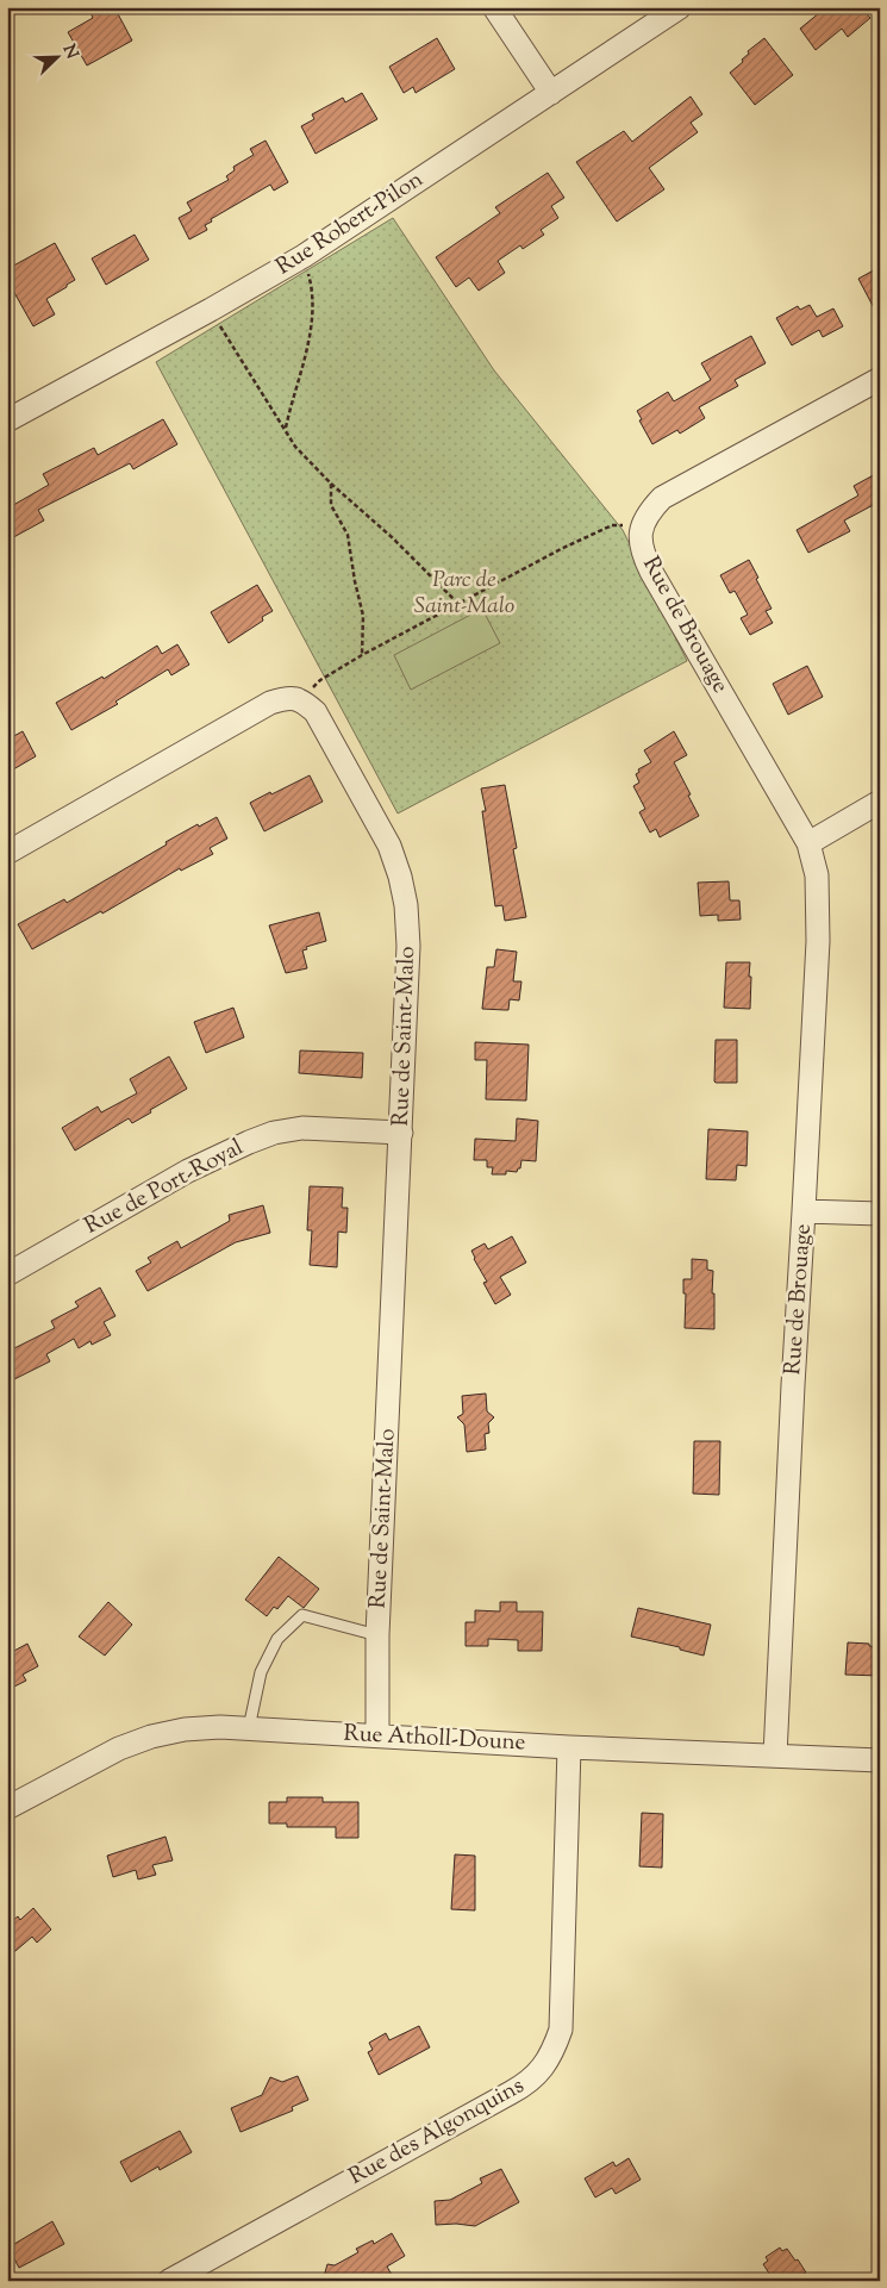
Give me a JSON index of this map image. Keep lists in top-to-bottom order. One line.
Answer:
{"streets":{"street":["Rue Robert-Pilon","Rue de Brouage","Rue de Saint-Malo","Rue de Port-Royal","Rue Atholl-Doune","Rue des Algonquins"]},"crossings":[["Rue de Brouage","Rue Atholl-Doune"],["Rue de Saint-Malo","Rue de Port-Royal"],["Rue de Saint-Malo","Rue Atholl-Doune"],["Rue Atholl-Doune","Rue des Algonquins"]],"parks":["Parc de Saint-Malo"],"north":"top right"}
